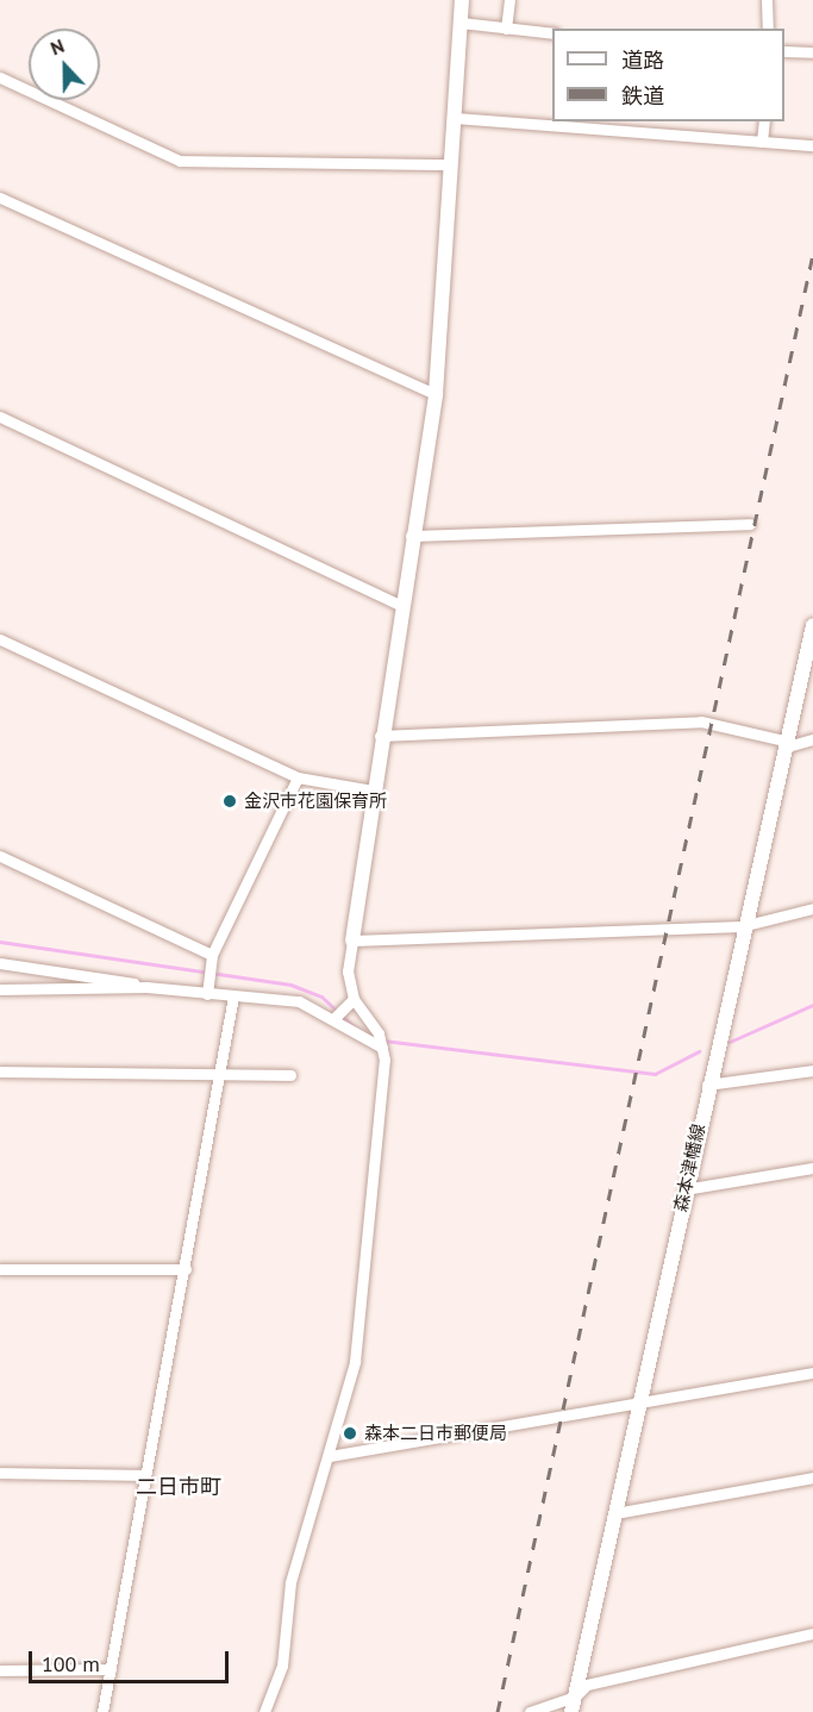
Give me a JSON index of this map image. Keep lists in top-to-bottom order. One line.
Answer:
{"streets":{"main road":["森本津幡線"]},"districts":["二日市町"],"places":["金沢市花園保育所","森本二日市郵便局"],"legend":["道路","鉄道"],"scale_bar":"100 m","north":"top"}
